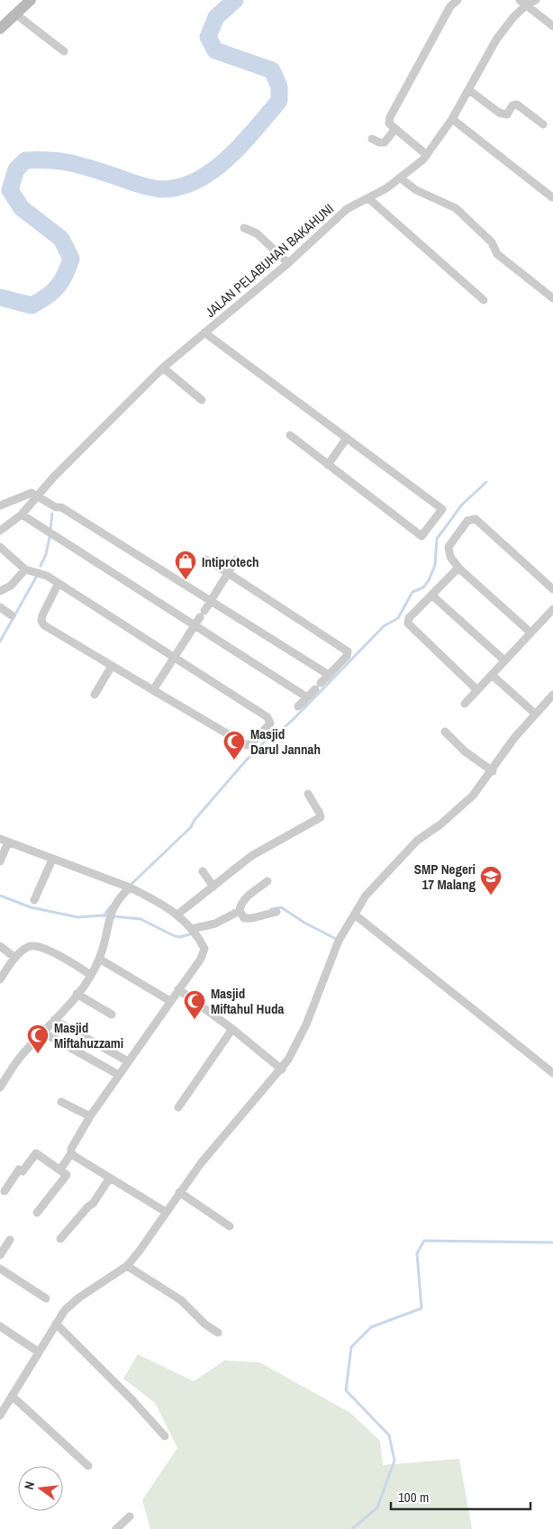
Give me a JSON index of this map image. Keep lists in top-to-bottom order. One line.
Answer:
{"streets":{"street":["JALAN PELABUHAN BAKAHUNI"]},"places":{"shop":["Intiprotech"],"mosque":["Masjid Darul Jannah","Masjid Miftahul Huda","Masjid Miftahuzzami"],"school or university":["SMP Negeri 17 Malang"]},"scale_bar":"100 m","north":"left"}
